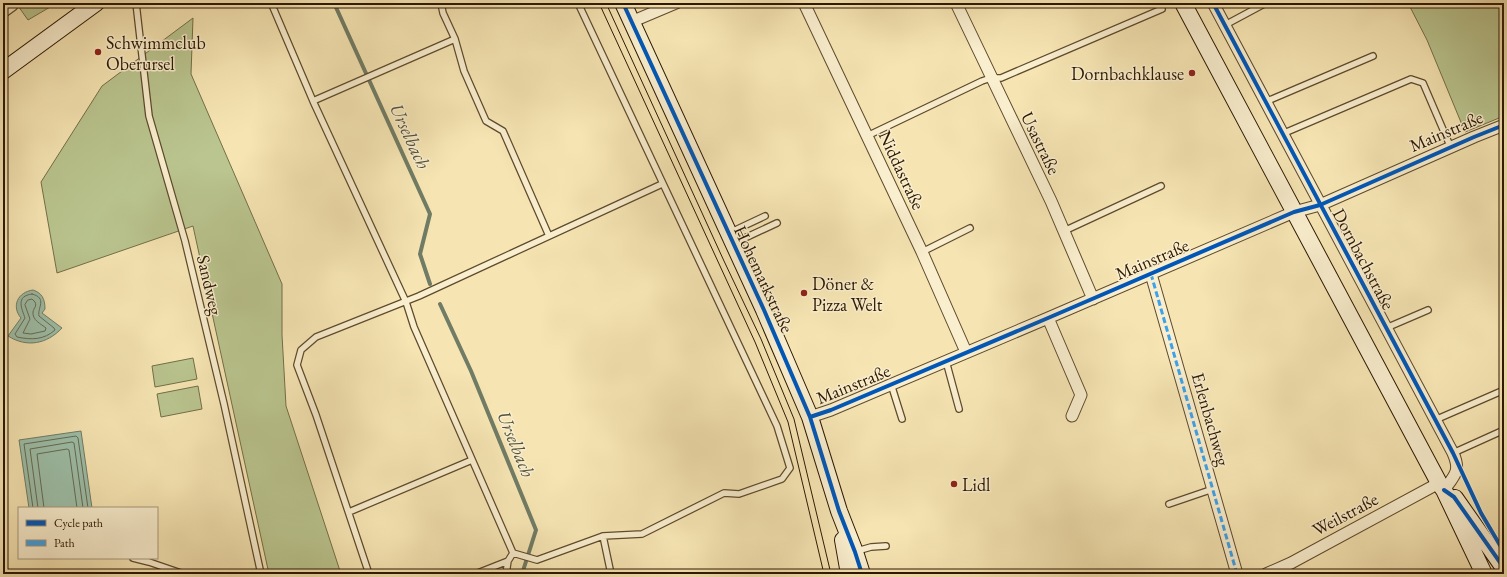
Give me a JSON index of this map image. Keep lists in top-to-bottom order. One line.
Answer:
{"streets":{"street":["Mainstraße","Usastraße","Niddastraße","Dornbachstraße","Hohemarkstraße","Erlenbachweg","Weilstraße"],"lane":["Sandweg"]},"crossings":[["Mainstraße","Usastraße"],["Mainstraße","Niddastraße"],["Mainstraße","Dornbachstraße"],["Mainstraße","Hohemarkstraße"],["Mainstraße","Erlenbachweg"],["Dornbachstraße","Weilstraße"]],"water":["Urselbach"],"places":["Schwimmclub Oberursel","Dornbachklause","Döner & Pizza Welt","Lidl"],"legend":["Cycle path","Path"]}
